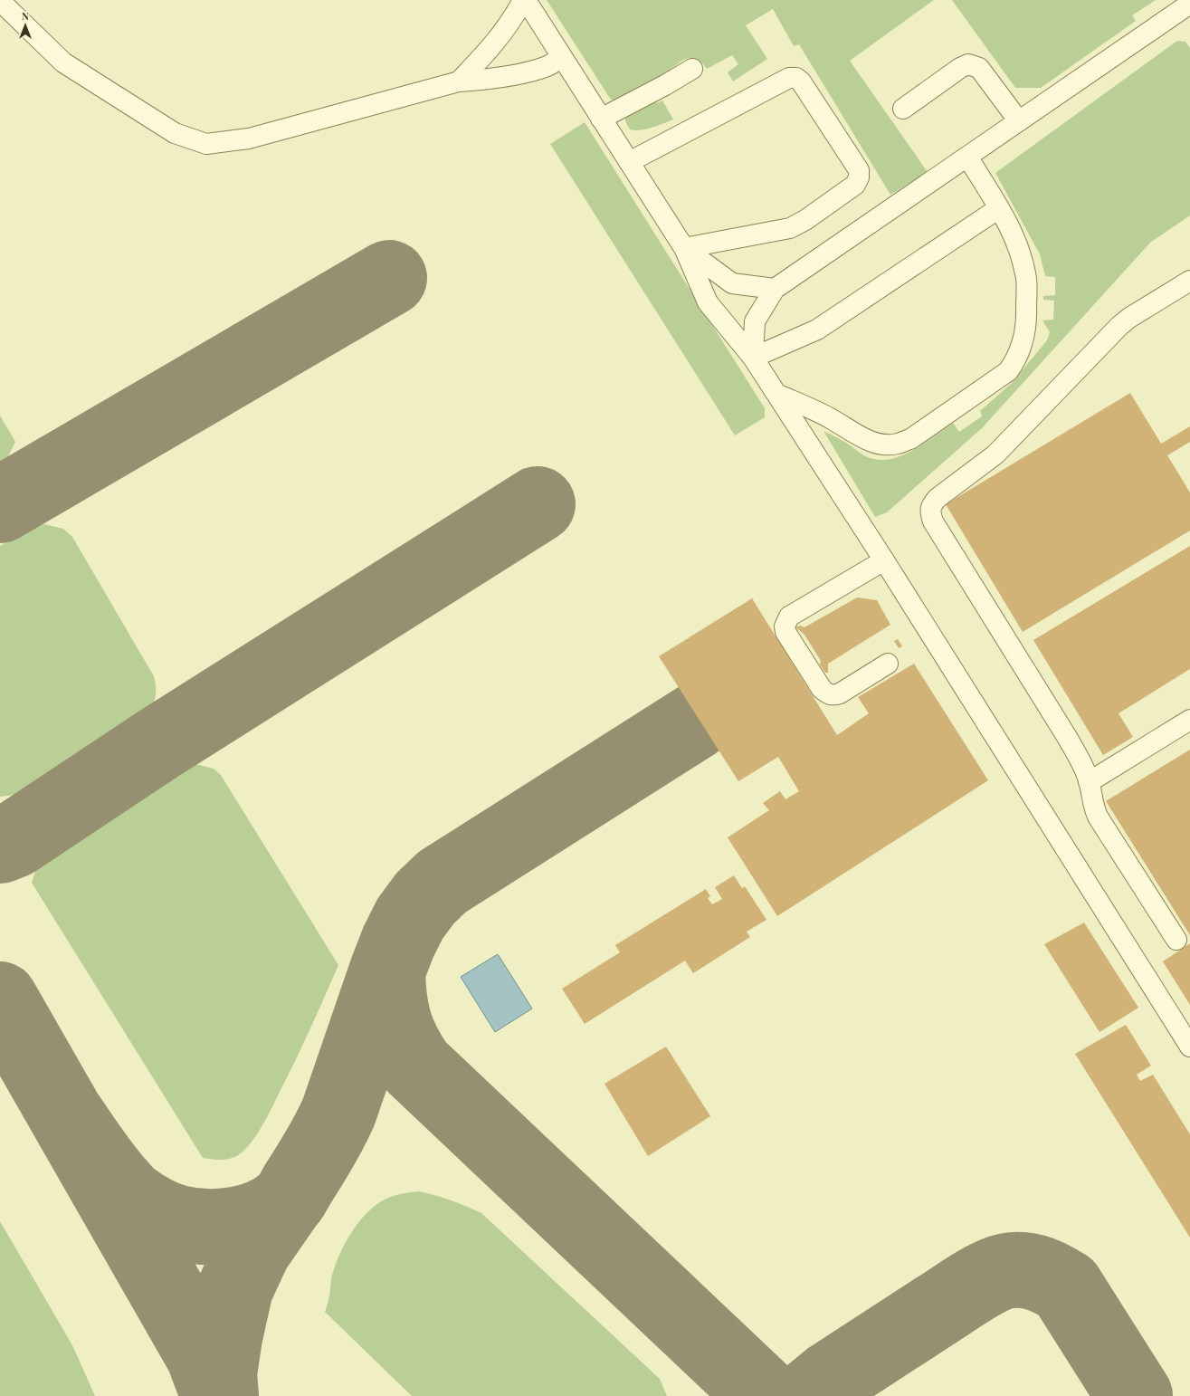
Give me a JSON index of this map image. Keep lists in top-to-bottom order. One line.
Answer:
{"north":"top"}
